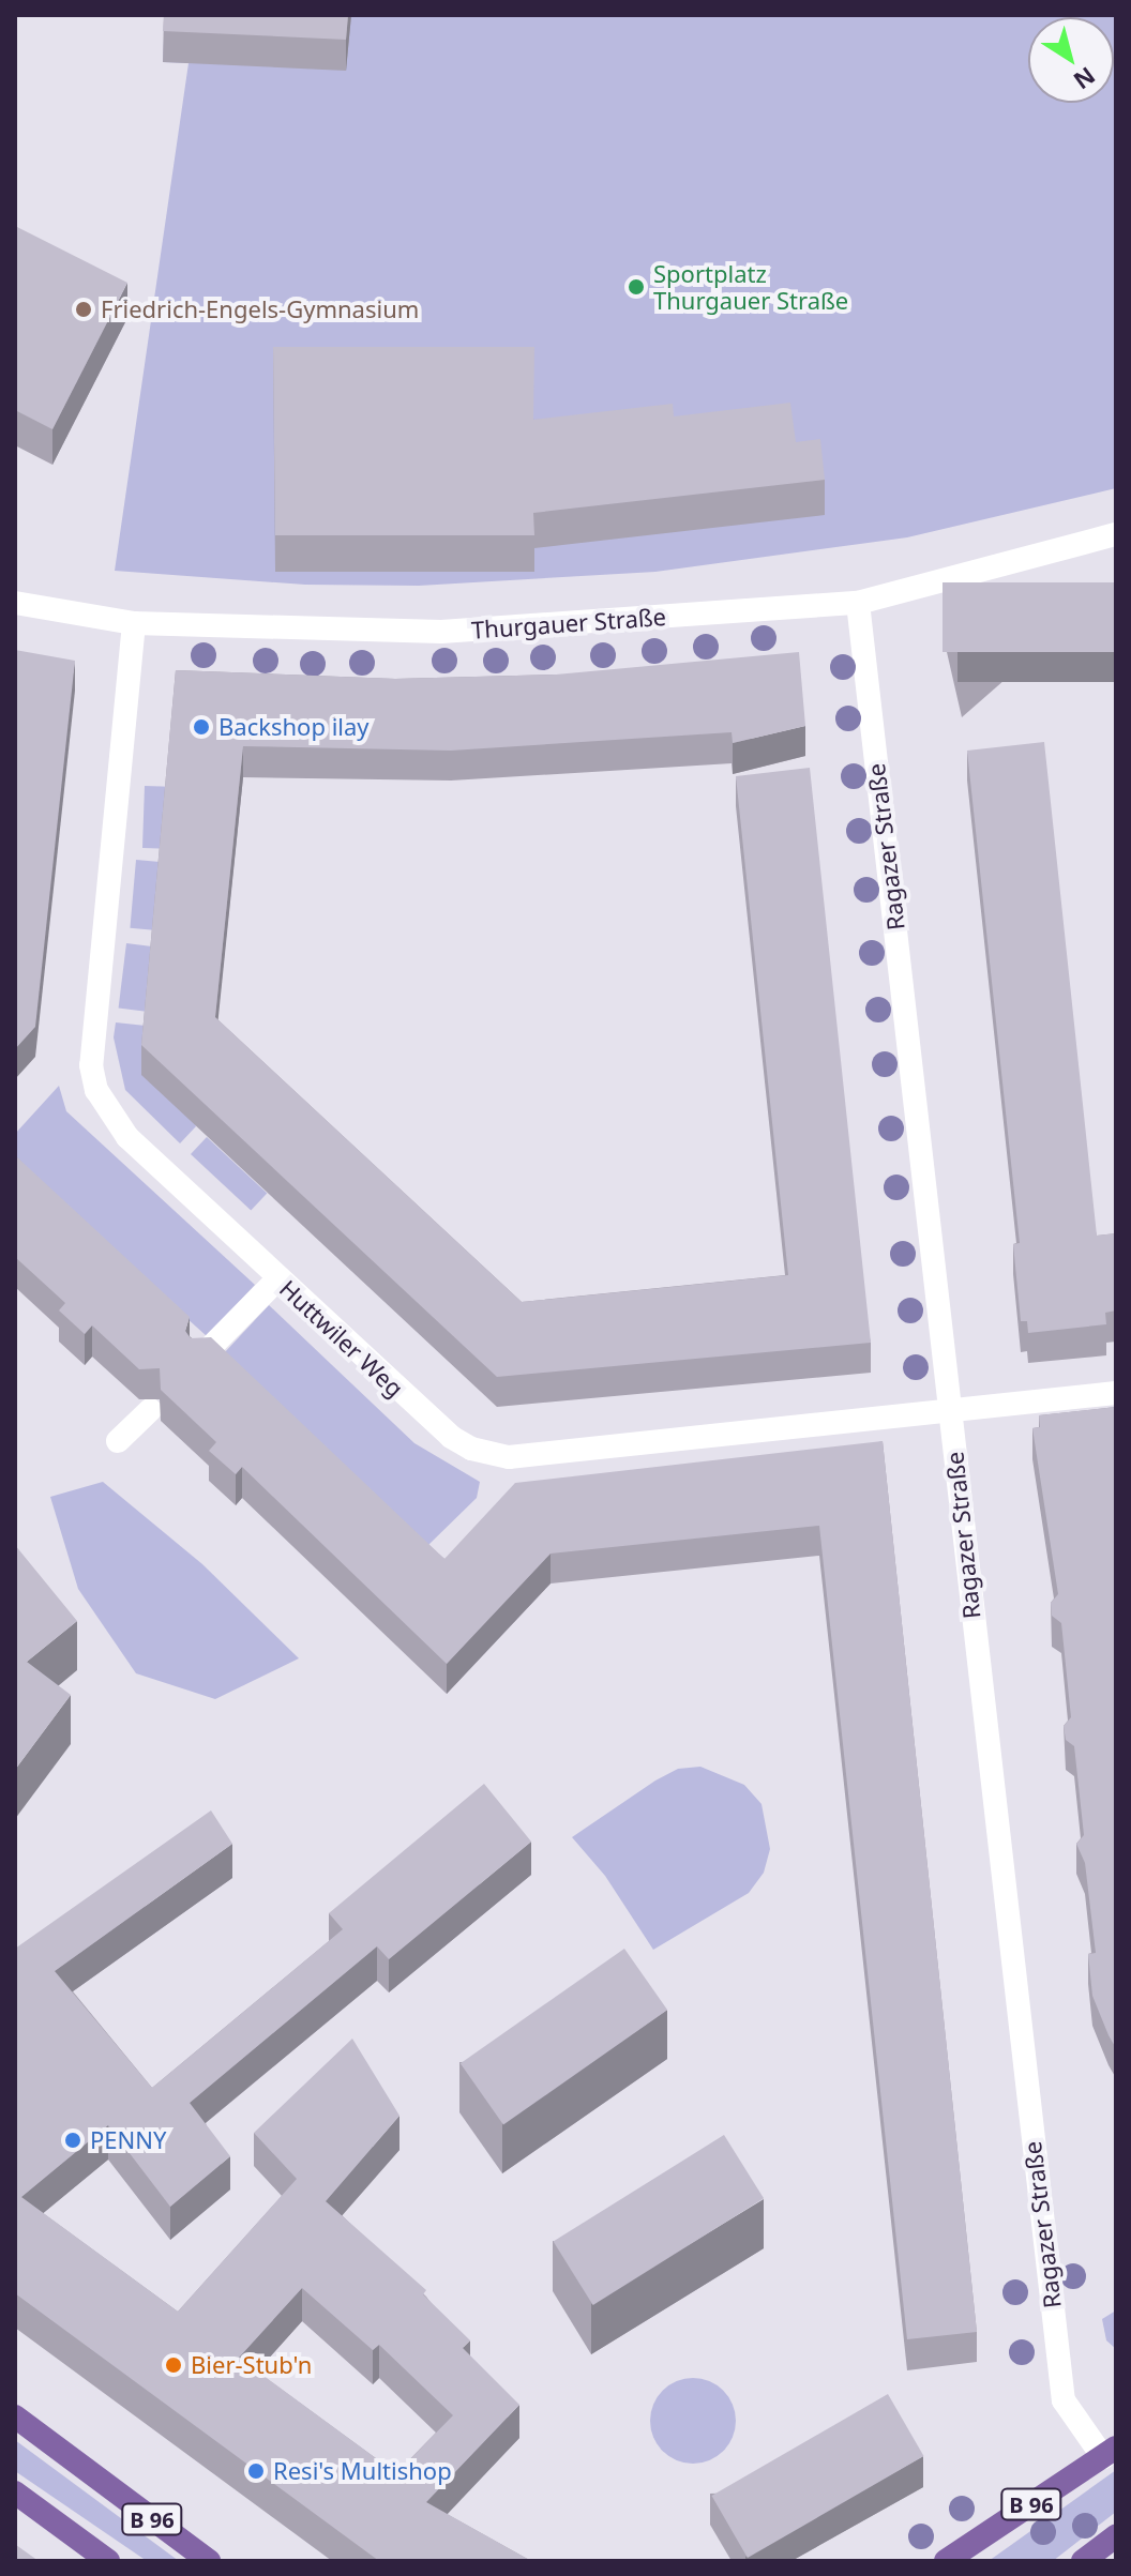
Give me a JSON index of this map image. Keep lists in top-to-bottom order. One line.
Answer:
{"streets":{"main road":["B 96"],"street":["Thurgauer Straße","Ragazer Straße","Huttwiler Weg"]},"crossings":[["Thurgauer Straße","Ragazer Straße"],["Thurgauer Straße","Huttwiler Weg"],["Ragazer Straße","Huttwiler Weg"],["Ragazer Straße","B 96"]],"places":["Sportplatz Thurgauer Straße","Friedrich-Engels-Gymnasium","Backshop ilay","PENNY","Bier-Stub'n","Resi's Multishop"],"north":"bottom right"}
